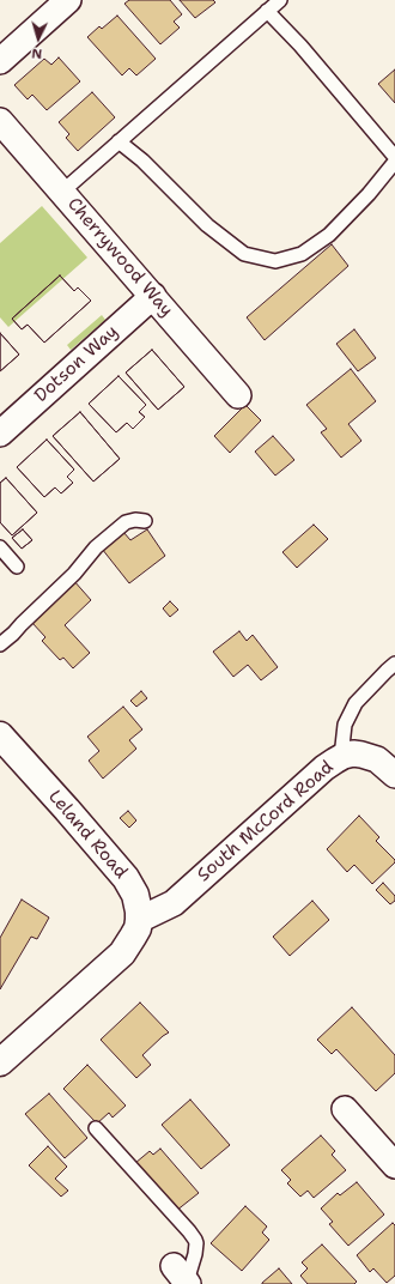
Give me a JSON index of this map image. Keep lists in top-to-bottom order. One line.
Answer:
{"streets":{"street":["Cherrywood Way","Dotson Way","South McCord Road","Leland Road"]},"crossings":[["Cherrywood Way","Dotson Way"],["South McCord Road","Leland Road"]],"north":"bottom"}
